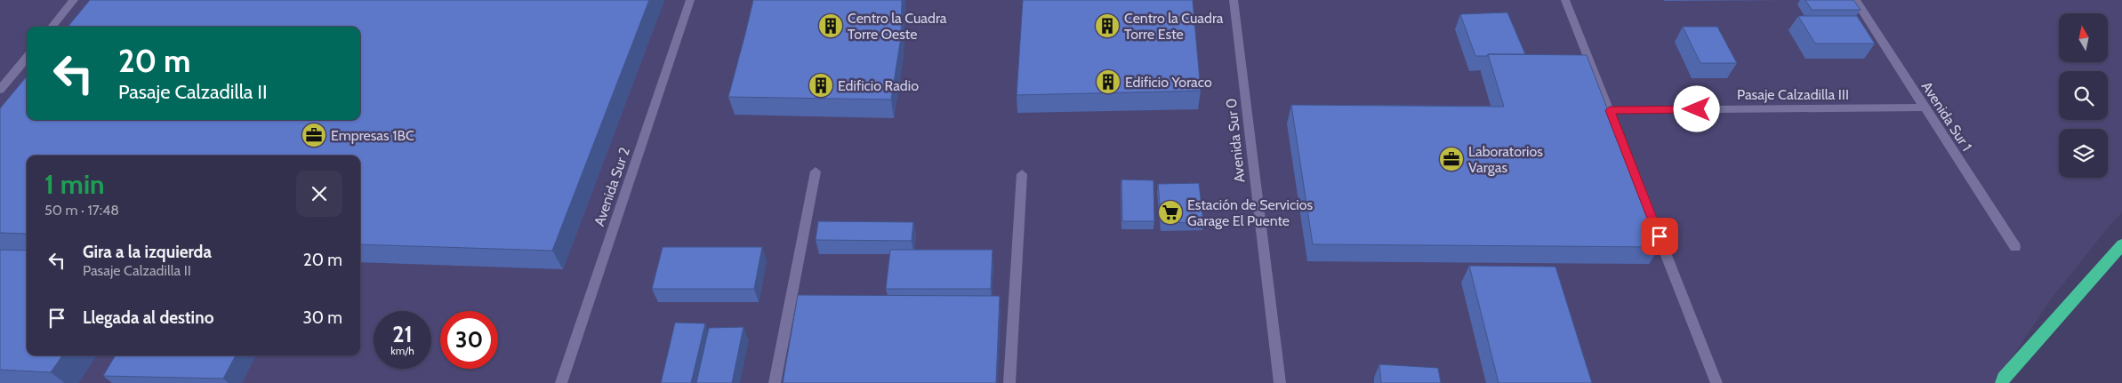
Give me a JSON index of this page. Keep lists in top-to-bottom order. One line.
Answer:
{"streets":{"street":["Pasaje Calzadilla III","Avenida Sur 1","Avenida Sur 0","Avenida Sur 2"]},"crossings":[["Pasaje Calzadilla III","Avenida Sur 1"]],"places":{"building":["Centro la Cuadra Torre Oeste","Centro la Cuadra Torre Este","Edificio Yoraco","Edificio Radio"],"office":["Empresas 1BC","Laboratorios Vargas"],"supermarket":["Estación de Servicios Garage El Puente"]},"north":"top","page":{"turn":["20 m","Pasaje Calzadilla II"],"heading":["1 min","50 m · 17:48"],"list":[{"name":"Gira a la izquierda","note":"Pasaje Calzadilla II","value":"20 m"},{"name":"Llegada al destino","value":"30 m"}],"speed":"21 km/h","limit":"30"}}
